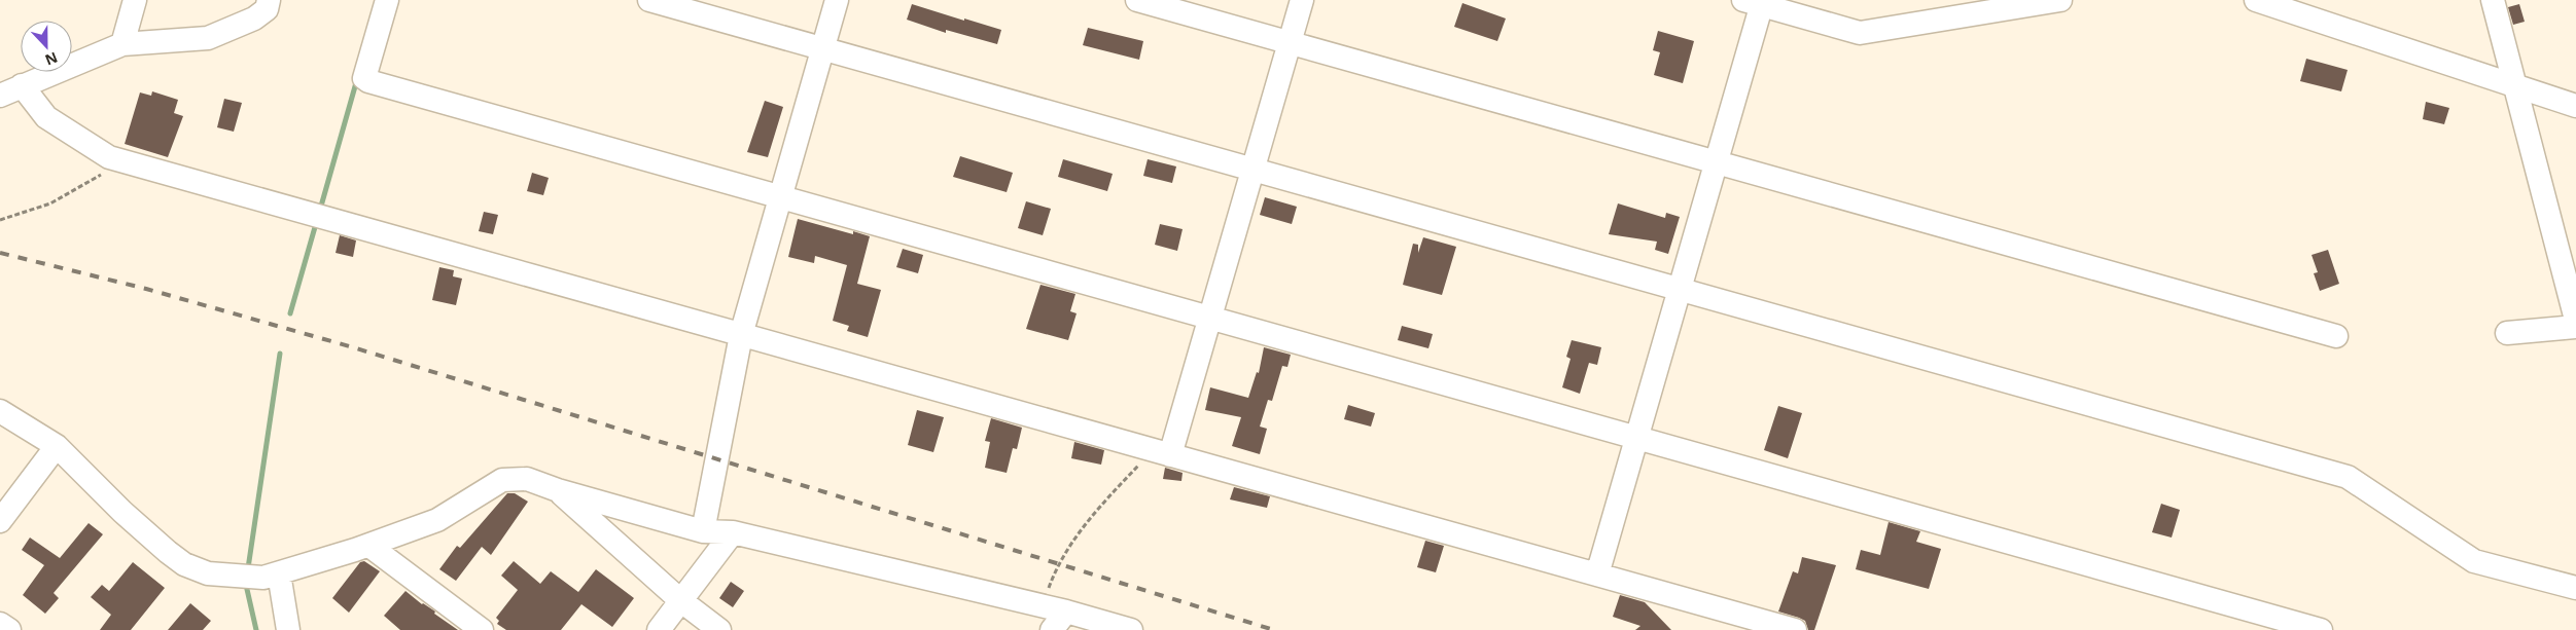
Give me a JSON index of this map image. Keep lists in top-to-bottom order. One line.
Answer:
{"north":"bottom"}
